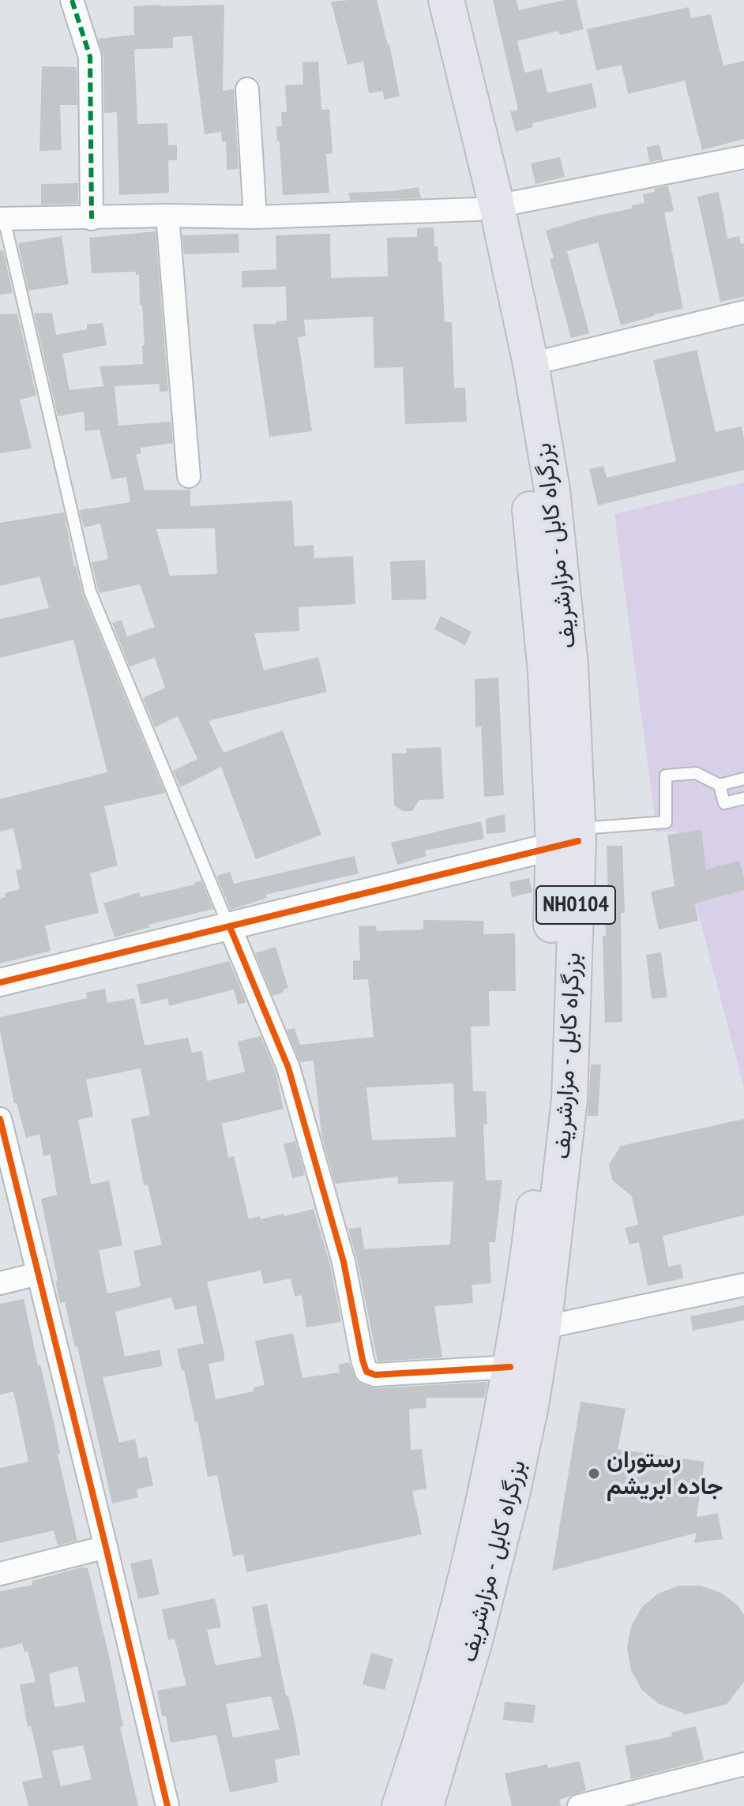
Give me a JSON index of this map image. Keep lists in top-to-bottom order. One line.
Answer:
{"streets":{"highway":["بزرگراه کابل - مزارشریف","NH0104"]},"places":["رستوران جاده ابریشم"]}
